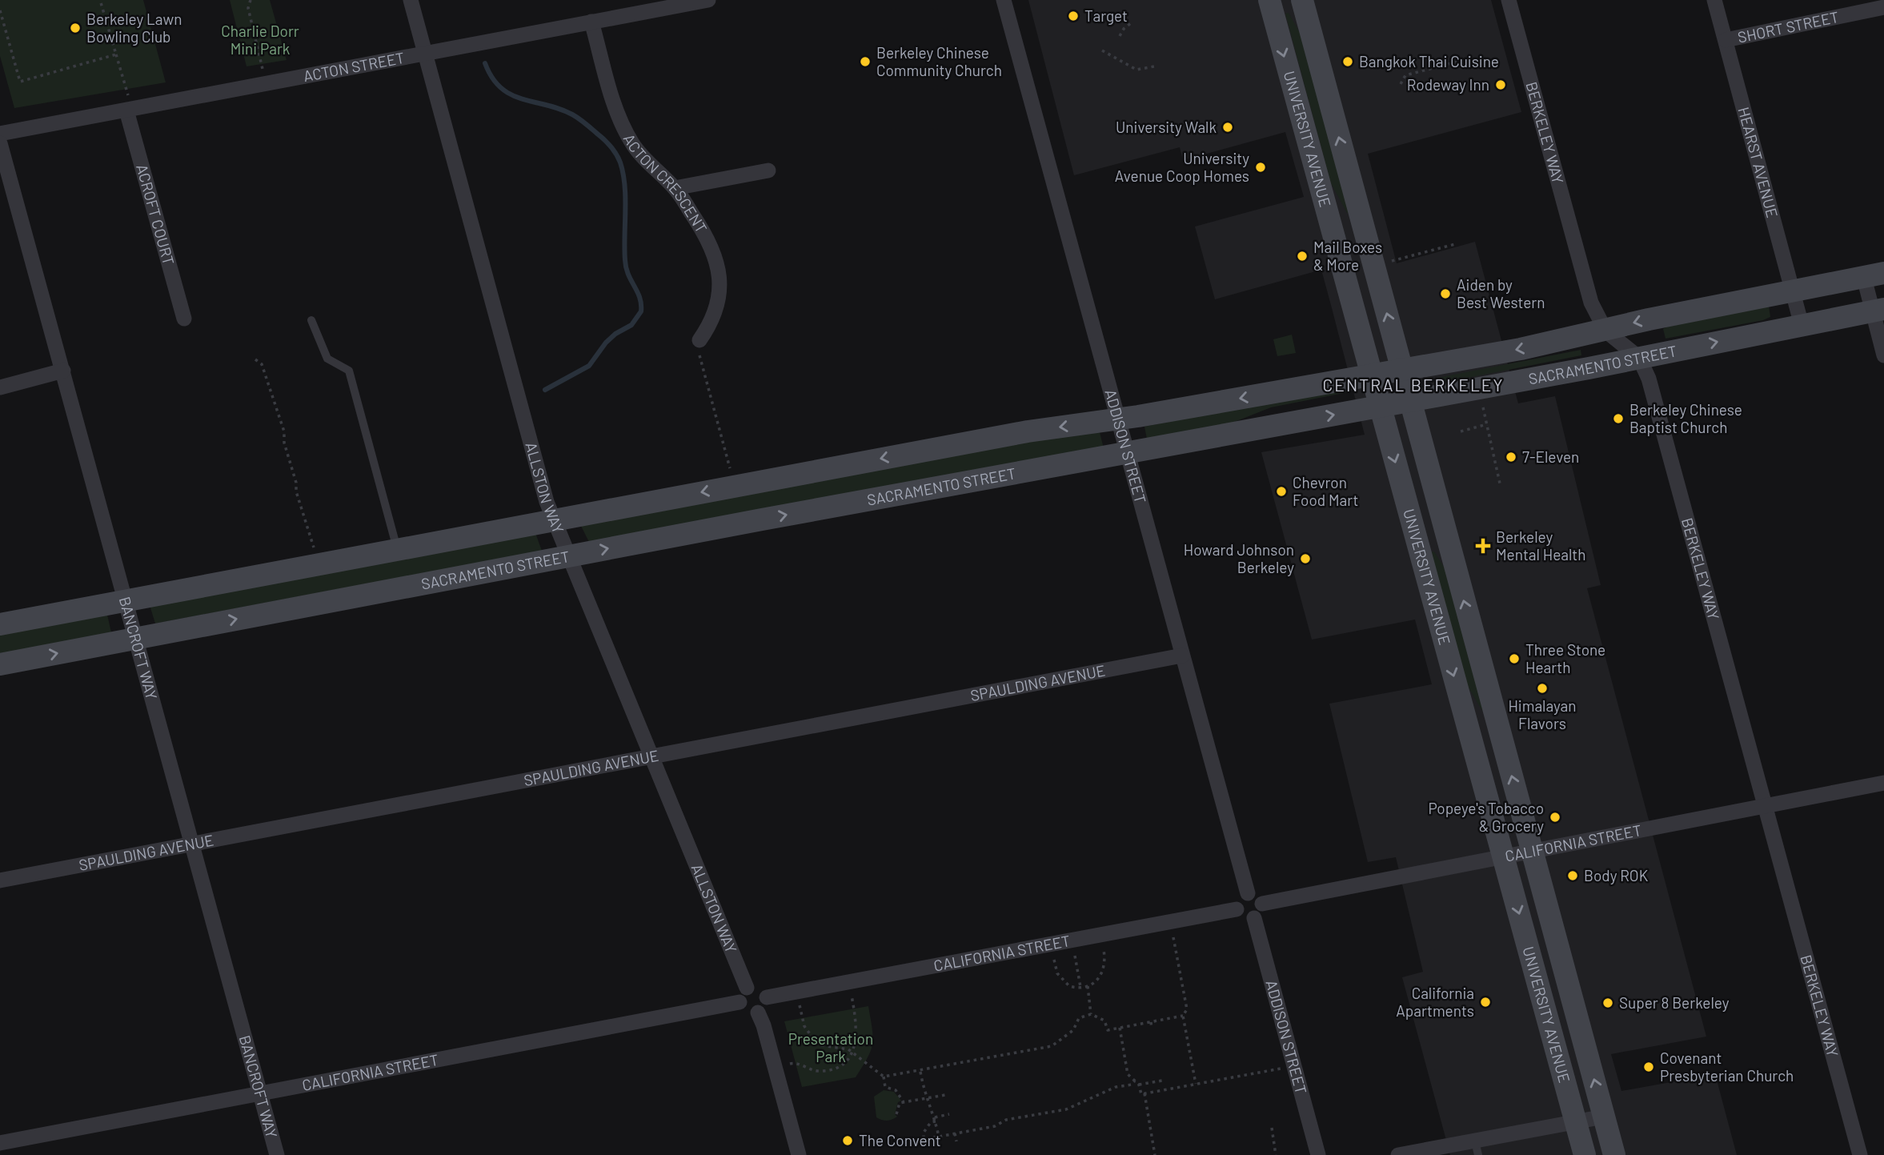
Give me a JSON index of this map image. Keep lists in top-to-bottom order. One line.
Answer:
{"streets":{"street":["SHORT STREET","ACTON STREET","BERKELEY WAY","UNIVERSITY AVENUE","HEARST AVENUE","ACTON CRESCENT","ACROFT COURT","SACRAMENTO STREET","ADDISON STREET","ALLSTON WAY","BANCROFT WAY","SPAULDING AVENUE","CALIFORNIA STREET"]},"crossings":[["SHORT STREET","HEARST AVENUE"],["ACTON STREET","ACTON CRESCENT"],["ACTON STREET","ACROFT COURT"],["ACTON STREET","ALLSTON WAY"],["BERKELEY WAY","SACRAMENTO STREET"],["BERKELEY WAY","CALIFORNIA STREET"],["UNIVERSITY AVENUE","SACRAMENTO STREET"],["UNIVERSITY AVENUE","CALIFORNIA STREET"],["HEARST AVENUE","SACRAMENTO STREET"],["SACRAMENTO STREET","ADDISON STREET"],["SACRAMENTO STREET","ALLSTON WAY"],["SACRAMENTO STREET","BANCROFT WAY"],["ADDISON STREET","SPAULDING AVENUE"],["ADDISON STREET","CALIFORNIA STREET"],["ALLSTON WAY","SPAULDING AVENUE"],["ALLSTON WAY","CALIFORNIA STREET"],["BANCROFT WAY","SPAULDING AVENUE"],["BANCROFT WAY","CALIFORNIA STREET"]],"districts":["CENTRAL BERKELEY"],"parks":["Charlie Dorr Mini Park","Presentation Park"],"places":{"other":["Target","Berkeley Lawn Bowling Club","Berkeley Chinese Community Church","Bangkok Thai Cuisine","Rodeway Inn","University Walk","University Avenue Coop Homes","Mail Boxes & More","Aiden by Best Western","Berkeley Chinese Baptist Church","7-Eleven","Chevron Food Mart","Howard Johnson Berkeley","Three Stone Hearth","Himalayan Flavors","Popeye's Tobacco & Grocery","Body ROK","California Apartments","Super 8 Berkeley","Covenant Presbyterian Church","The Convent"],"health":["Berkeley Mental Health"]}}
